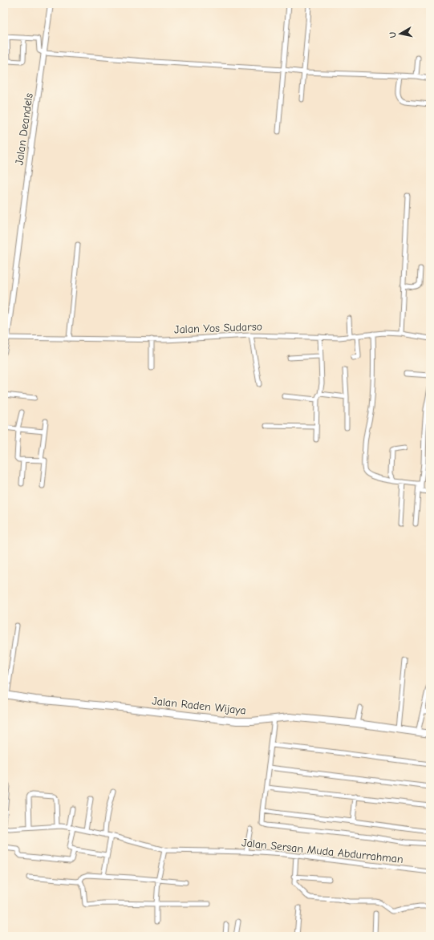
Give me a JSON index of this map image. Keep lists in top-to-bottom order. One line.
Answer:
{"streets":{"highway":["Jalan Raden Wijaya"],"street":["Jalan Deandels","Jalan Yos Sudarso","Jalan Sersan Muda Abdurrahman"]},"crossings":[["Jalan Deandels","Jalan Yos Sudarso"]],"north":"left"}
